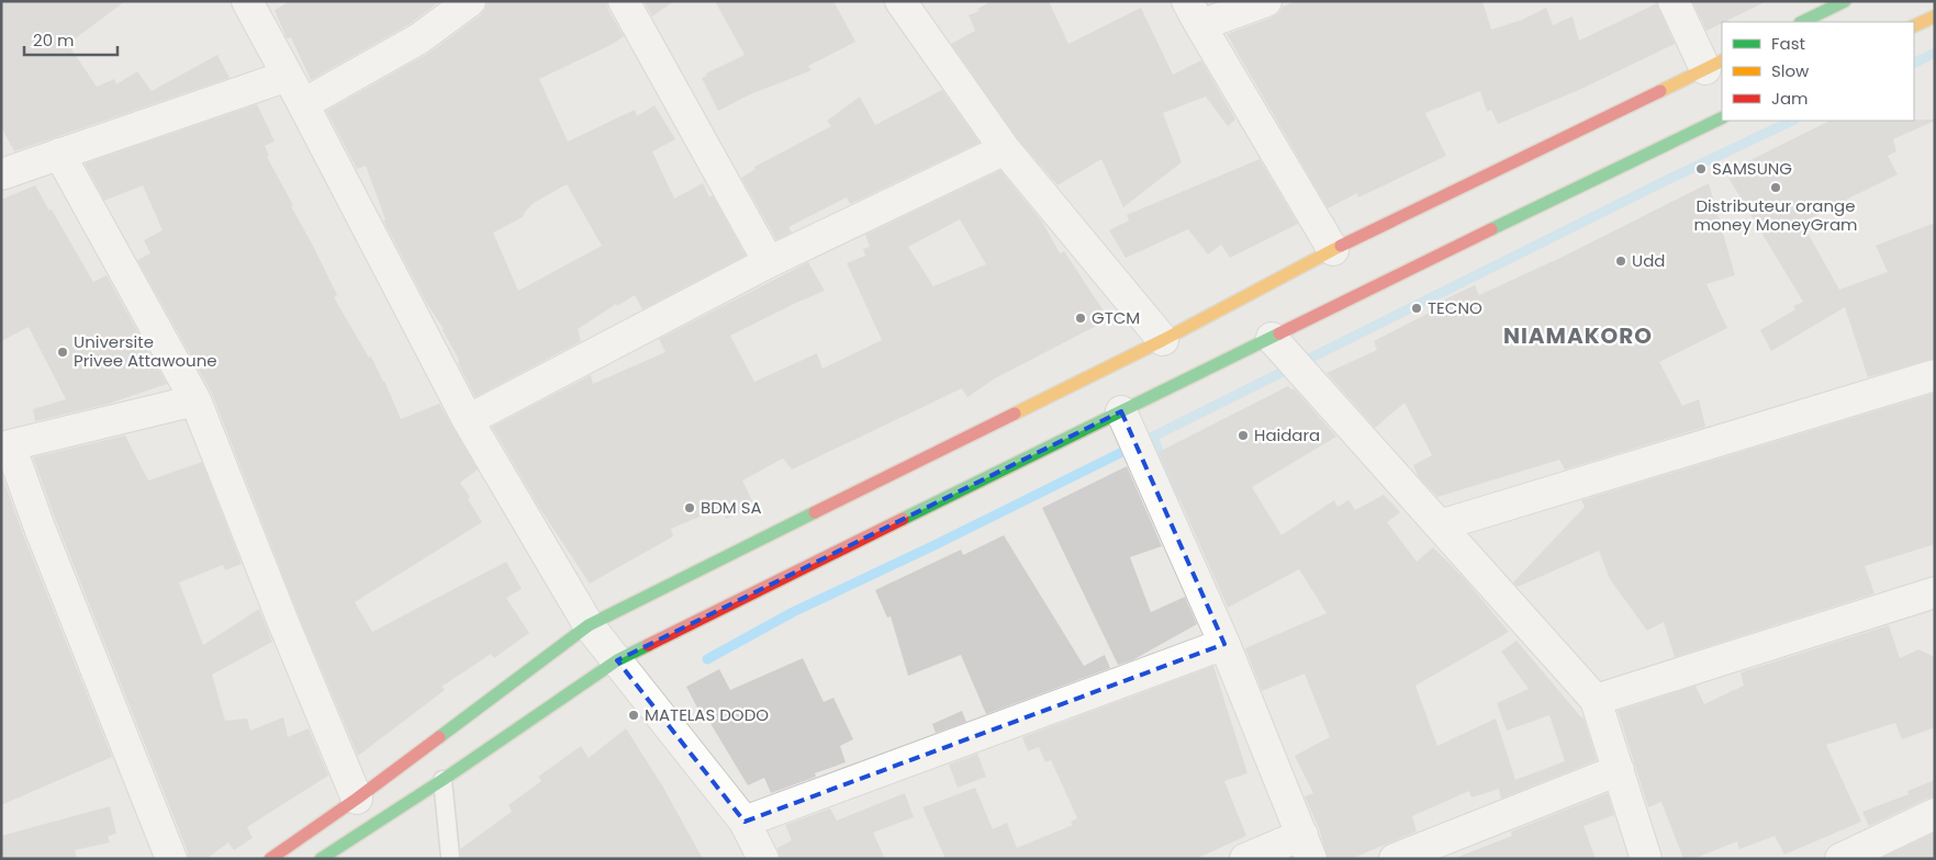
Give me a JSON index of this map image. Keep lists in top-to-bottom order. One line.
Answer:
{"districts":["NIAMAKORO"],"places":["SAMSUNG","Distributeur orange money MoneyGram","Udd","TECNO","GTCM","Universite Privee Attawoune","Haidara","BDM SA","MATELAS DODO"],"legend":["Fast","Slow","Jam"],"scale_bar":"20 m"}
